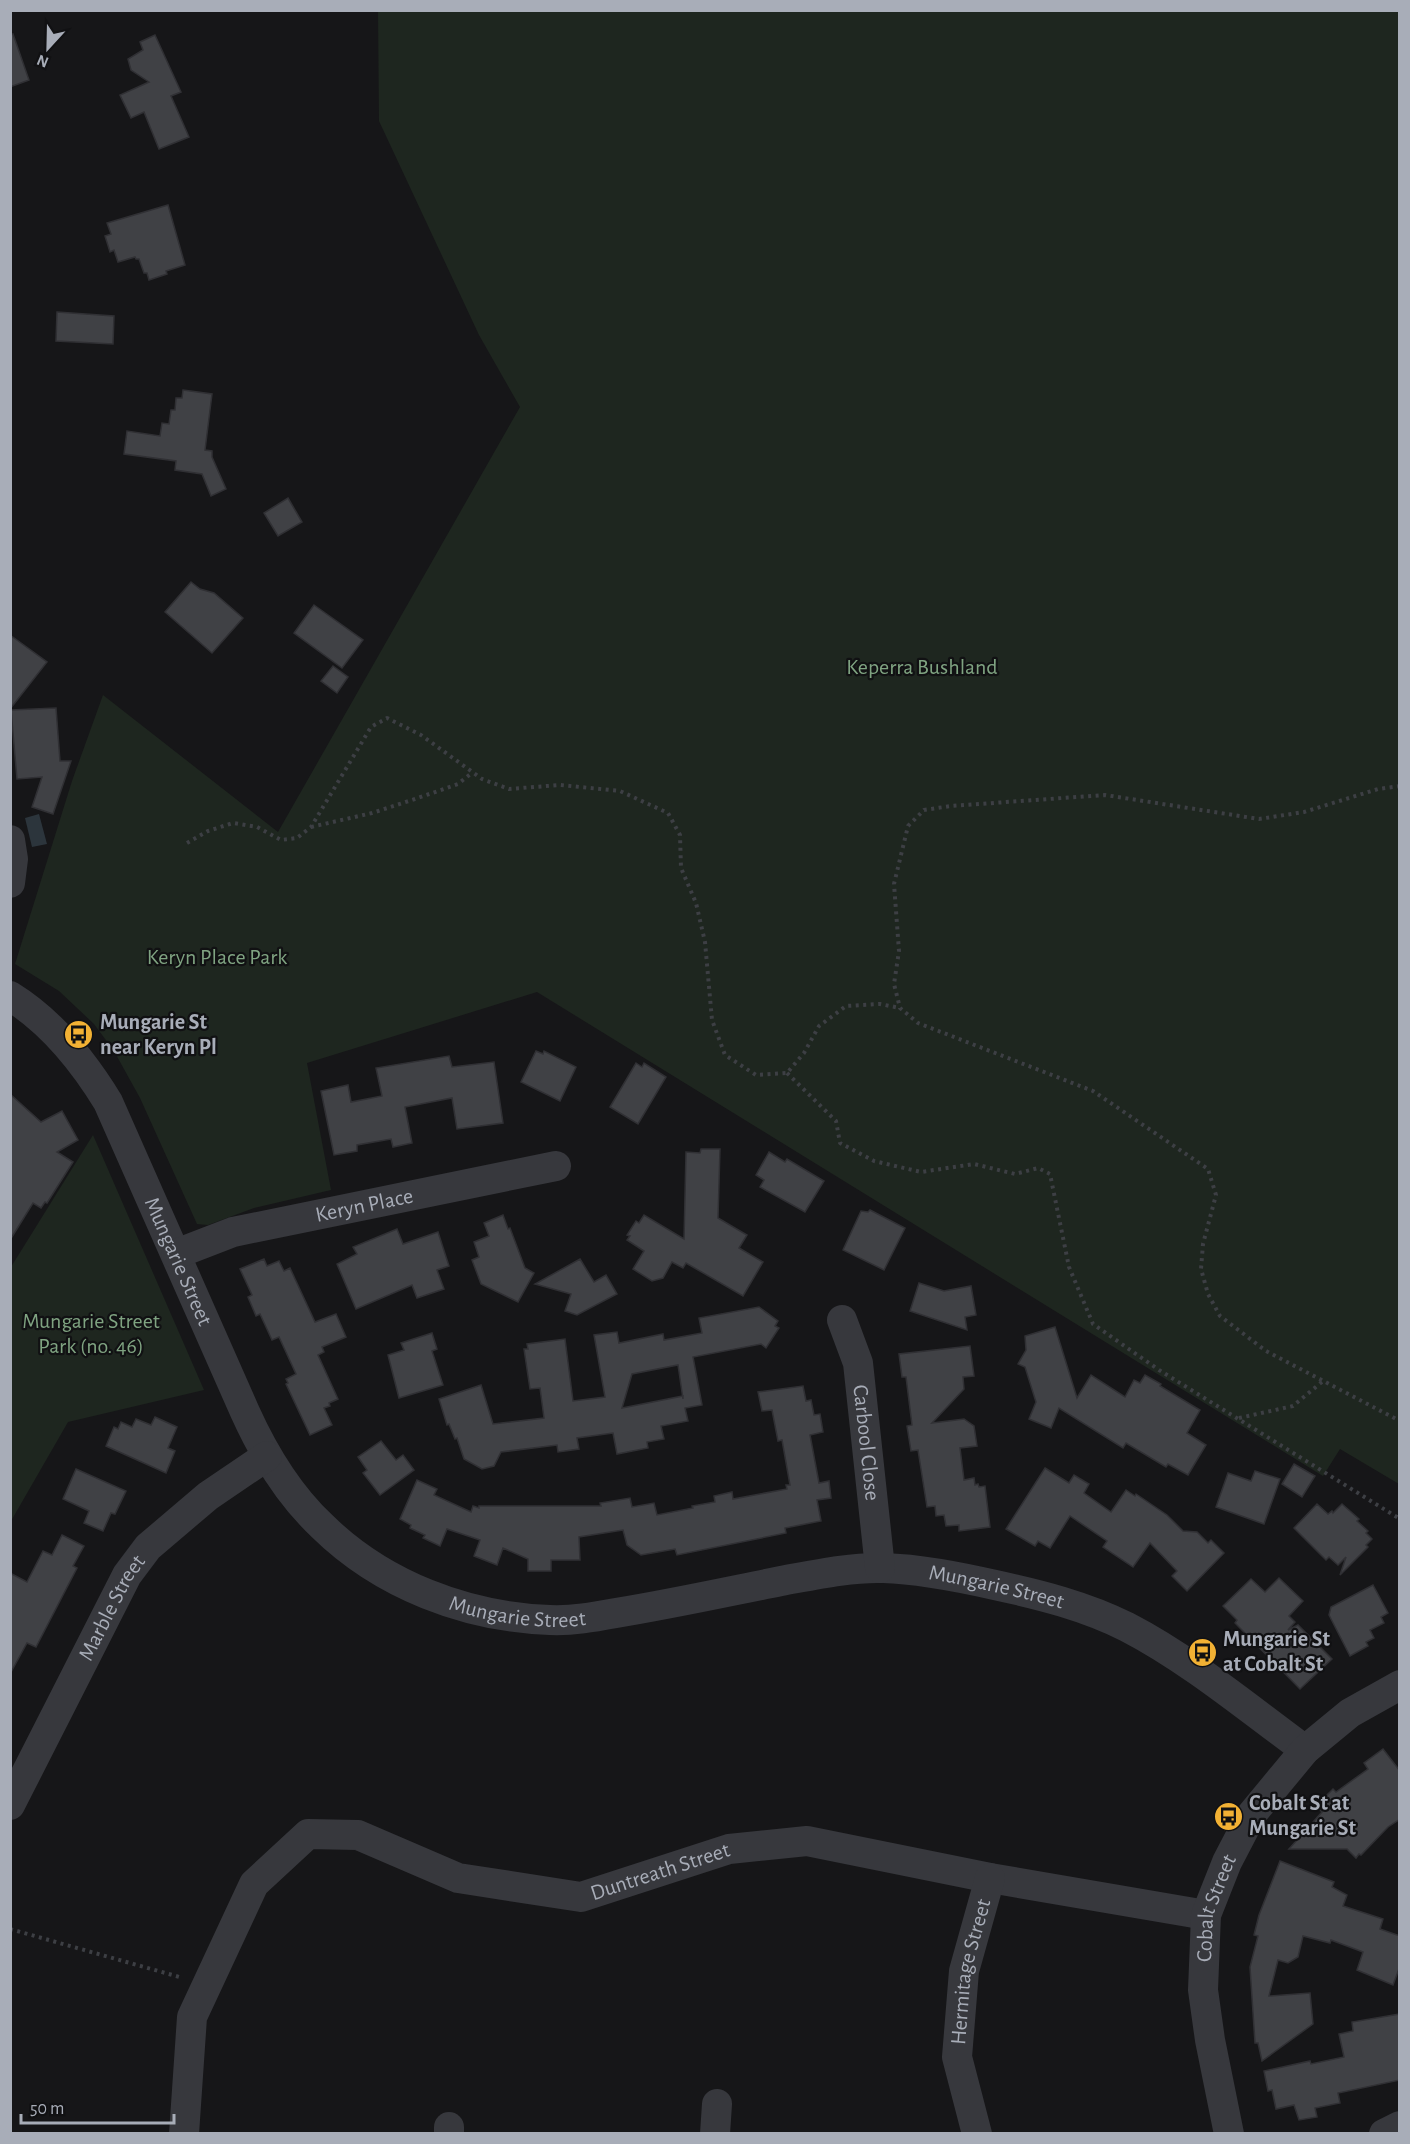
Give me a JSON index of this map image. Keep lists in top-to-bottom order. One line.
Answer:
{"streets":{"street":["Keryn Place","Mungarie Street","Carbool Close","Marble Street","Duntreath Street","Cobalt Street","Hermitage Street"]},"crossings":[["Keryn Place","Mungarie Street"],["Mungarie Street","Carbool Close"],["Mungarie Street","Marble Street"],["Mungarie Street","Cobalt Street"],["Duntreath Street","Cobalt Street"],["Duntreath Street","Hermitage Street"]],"parks":["Keperra Bushland","Keryn Place Park","Mungarie Street Park (no. 46)"],"places":{"bus stop":["Mungarie St near Keryn Pl","Mungarie St at Cobalt St","Cobalt St at Mungarie St"]},"scale_bar":"50 m","north":"bottom"}
